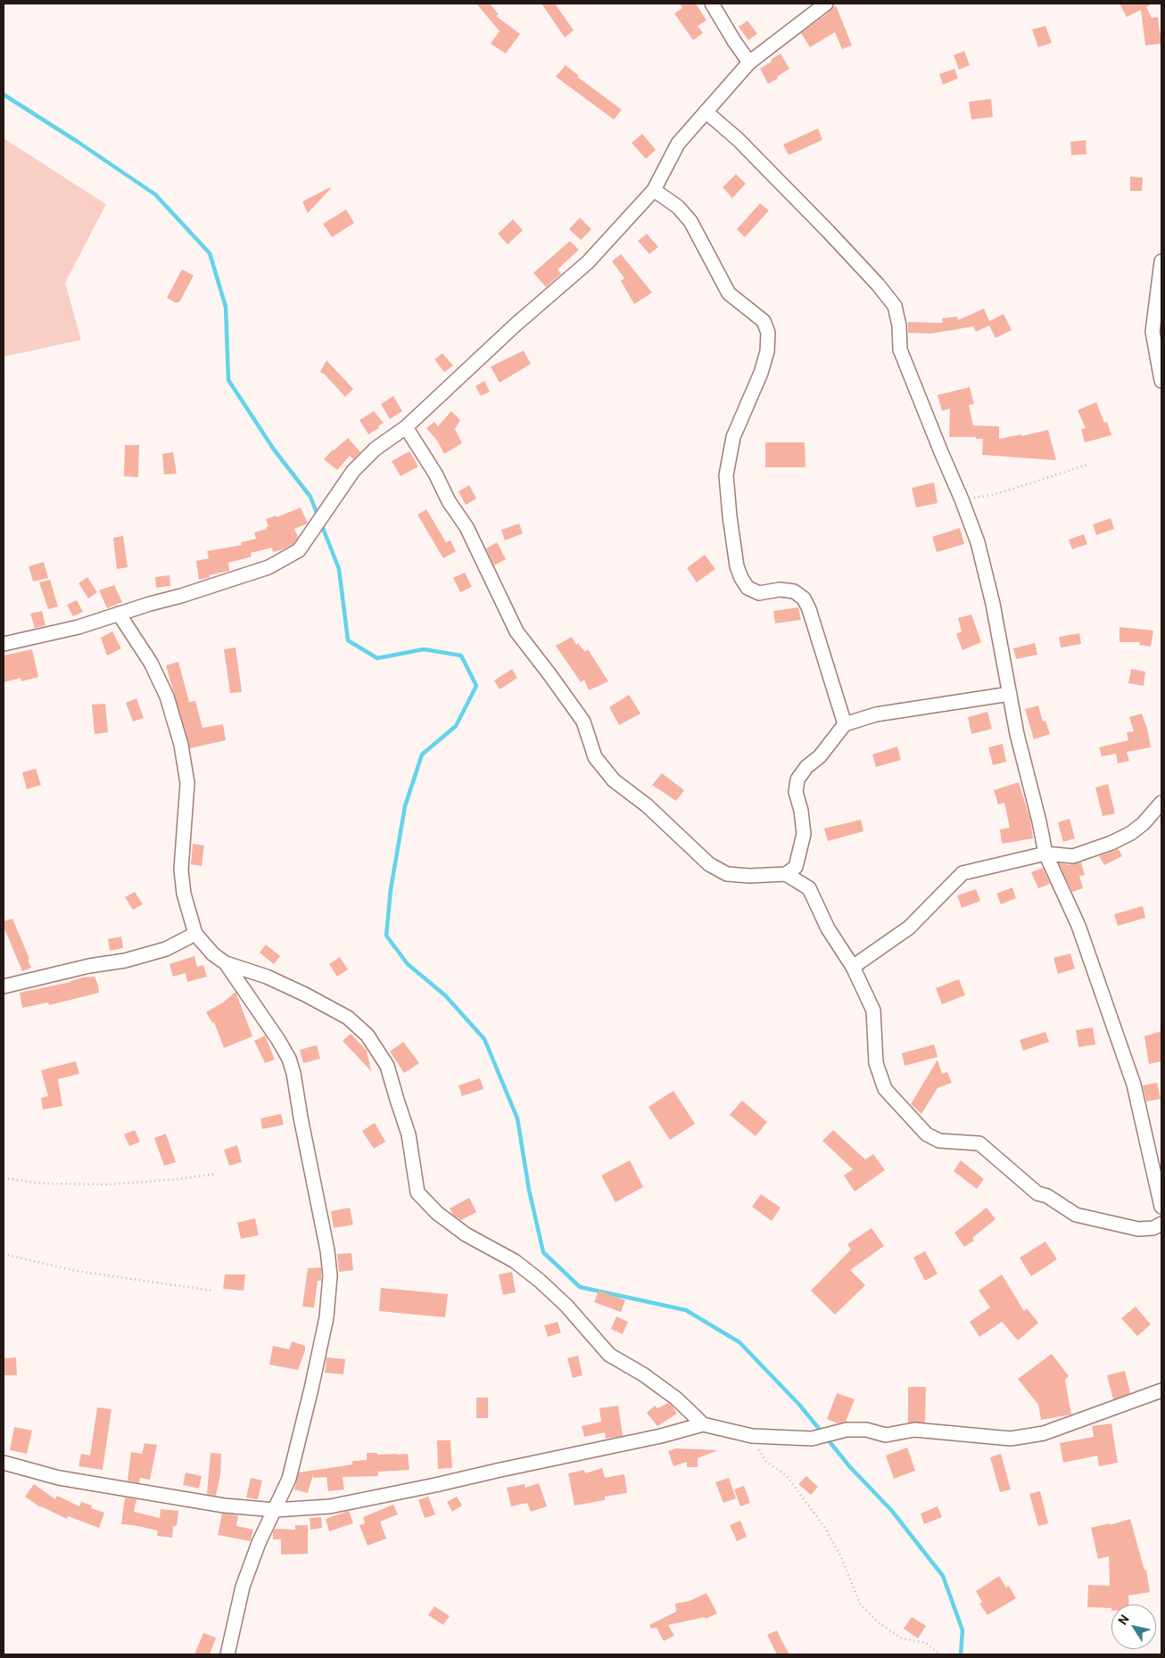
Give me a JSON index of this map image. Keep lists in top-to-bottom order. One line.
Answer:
{"north":"top left"}
